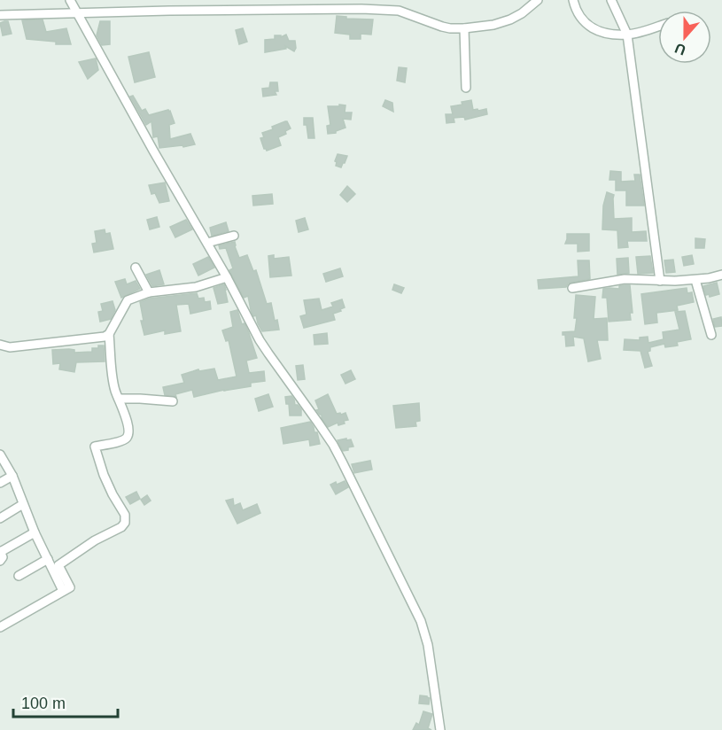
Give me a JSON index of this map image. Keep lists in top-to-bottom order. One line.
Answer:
{"scale_bar":"100 m","north":"bottom"}
